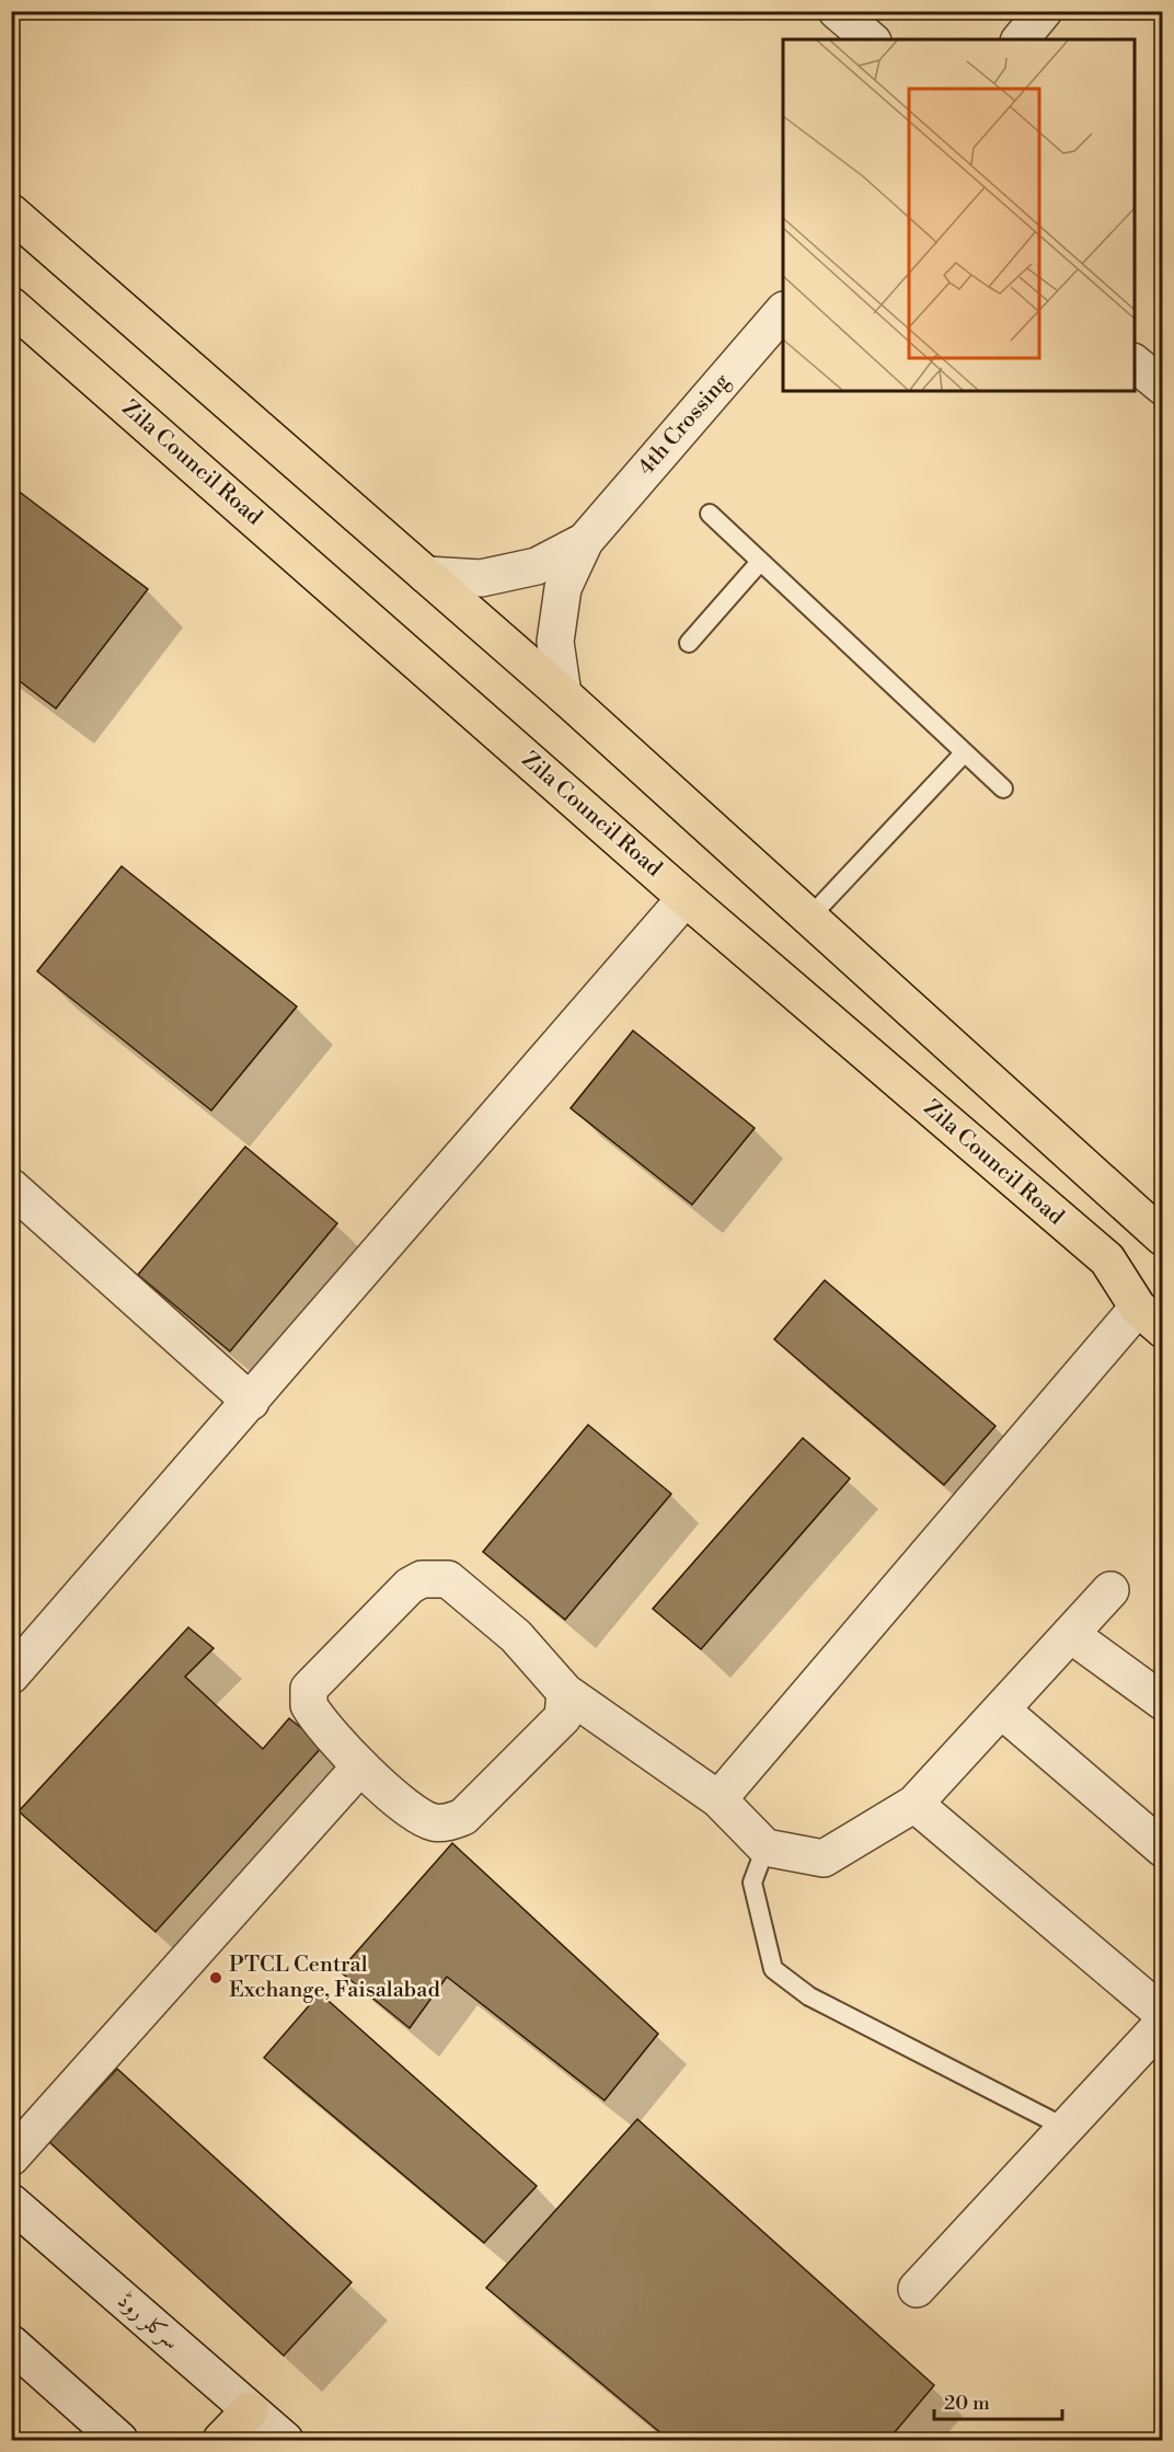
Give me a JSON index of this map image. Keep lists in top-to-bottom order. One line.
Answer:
{"streets":{"main road":["Zila Council Road"],"street":["4th Crossing","سرکلر روڈ"]},"places":["PTCL Central Exchange, Faisalabad"],"scale_bar":"20 m"}
